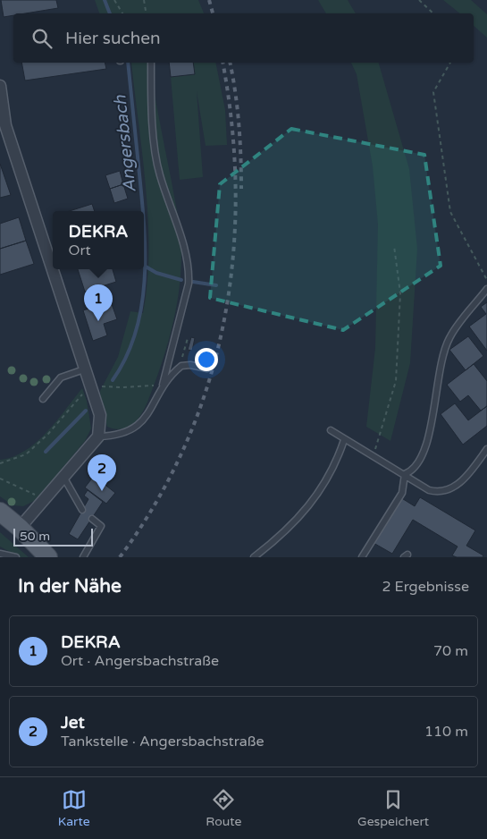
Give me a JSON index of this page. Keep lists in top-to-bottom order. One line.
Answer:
{"water":["Angersbach"],"scale_bar":"50 m","page":{"search":"Hier suchen","popup":["DEKRA","Ort"],"pins":["1","2"],"scale":"50 m","heading":["In der Nähe","2 Ergebnisse"],"list":[{"mark":"1","name":"DEKRA","note":"Ort · Angersbachstraße","value":"70 m"},{"mark":"2","name":"Jet","note":"Tankstelle · Angersbachstraße","value":"110 m"}],"nav":["Karte","Route","Gespeichert"]}}
